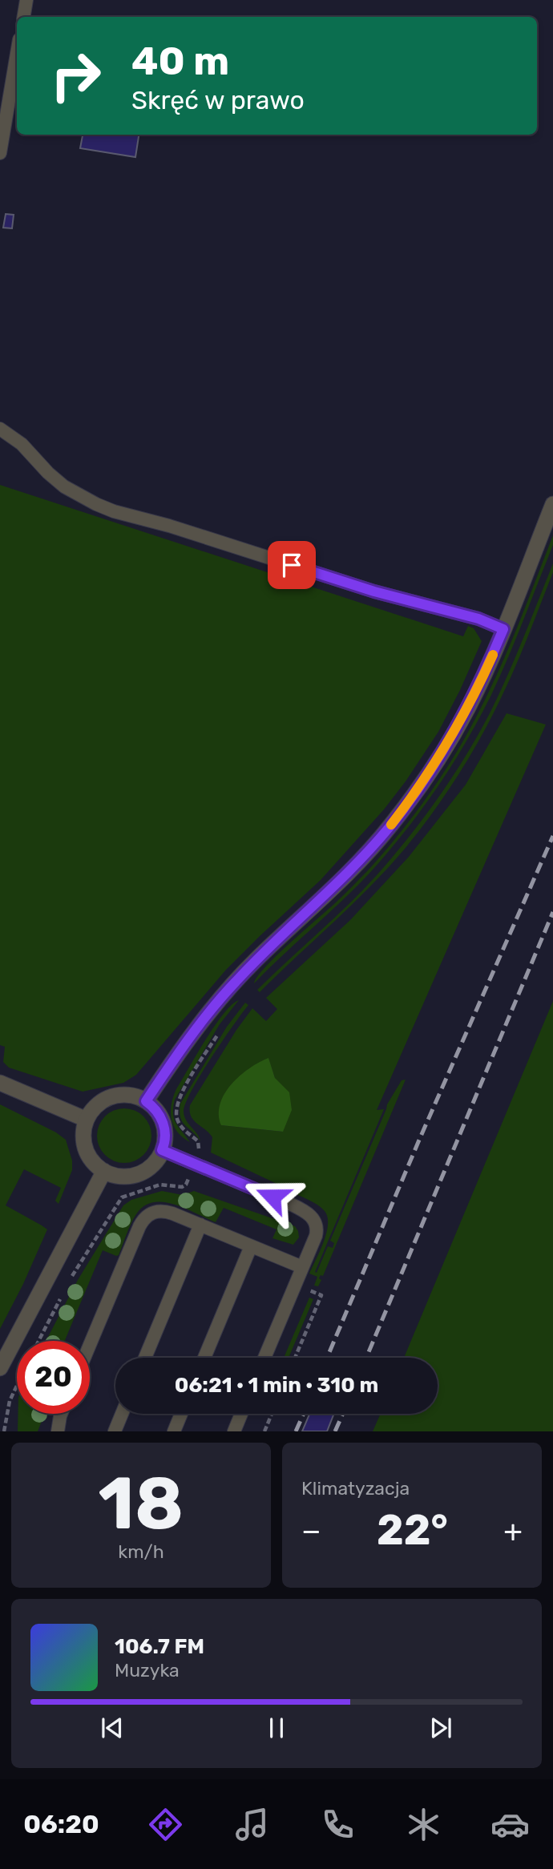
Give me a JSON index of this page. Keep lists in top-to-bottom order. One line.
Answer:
{"page":{"turn":["40 m","Skręć w prawo"],"limit":"20","trip":"06:21 · 1 min · 310 m","tile":[["18","km/h"],"Klimatyzacja"],"heat":["−","22°","+"],"song":["106.7 FM","Muzyka"],"tabs":"06:20"}}
